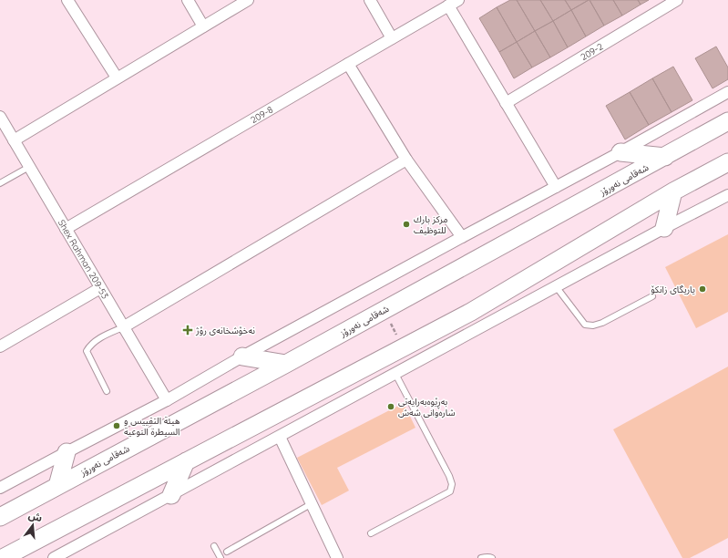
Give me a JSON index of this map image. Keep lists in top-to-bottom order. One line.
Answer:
{"streets":{"main road":["شەقامی نەورۆز"],"street":["209-2","209-8","Shex Rahman 209-53"]},"crossings":[["209-8","Shex Rahman 209-53"]],"places":{"other":["مركز بارك للتوظيف","یاریگای زانكۆ","بەڕێوەبەرایەتی شارەوانی شەش","هيئة التقييس و السيطرة النوعية"],"health":["نەخۆشخانەی رۆژ"]},"north":"top"}
